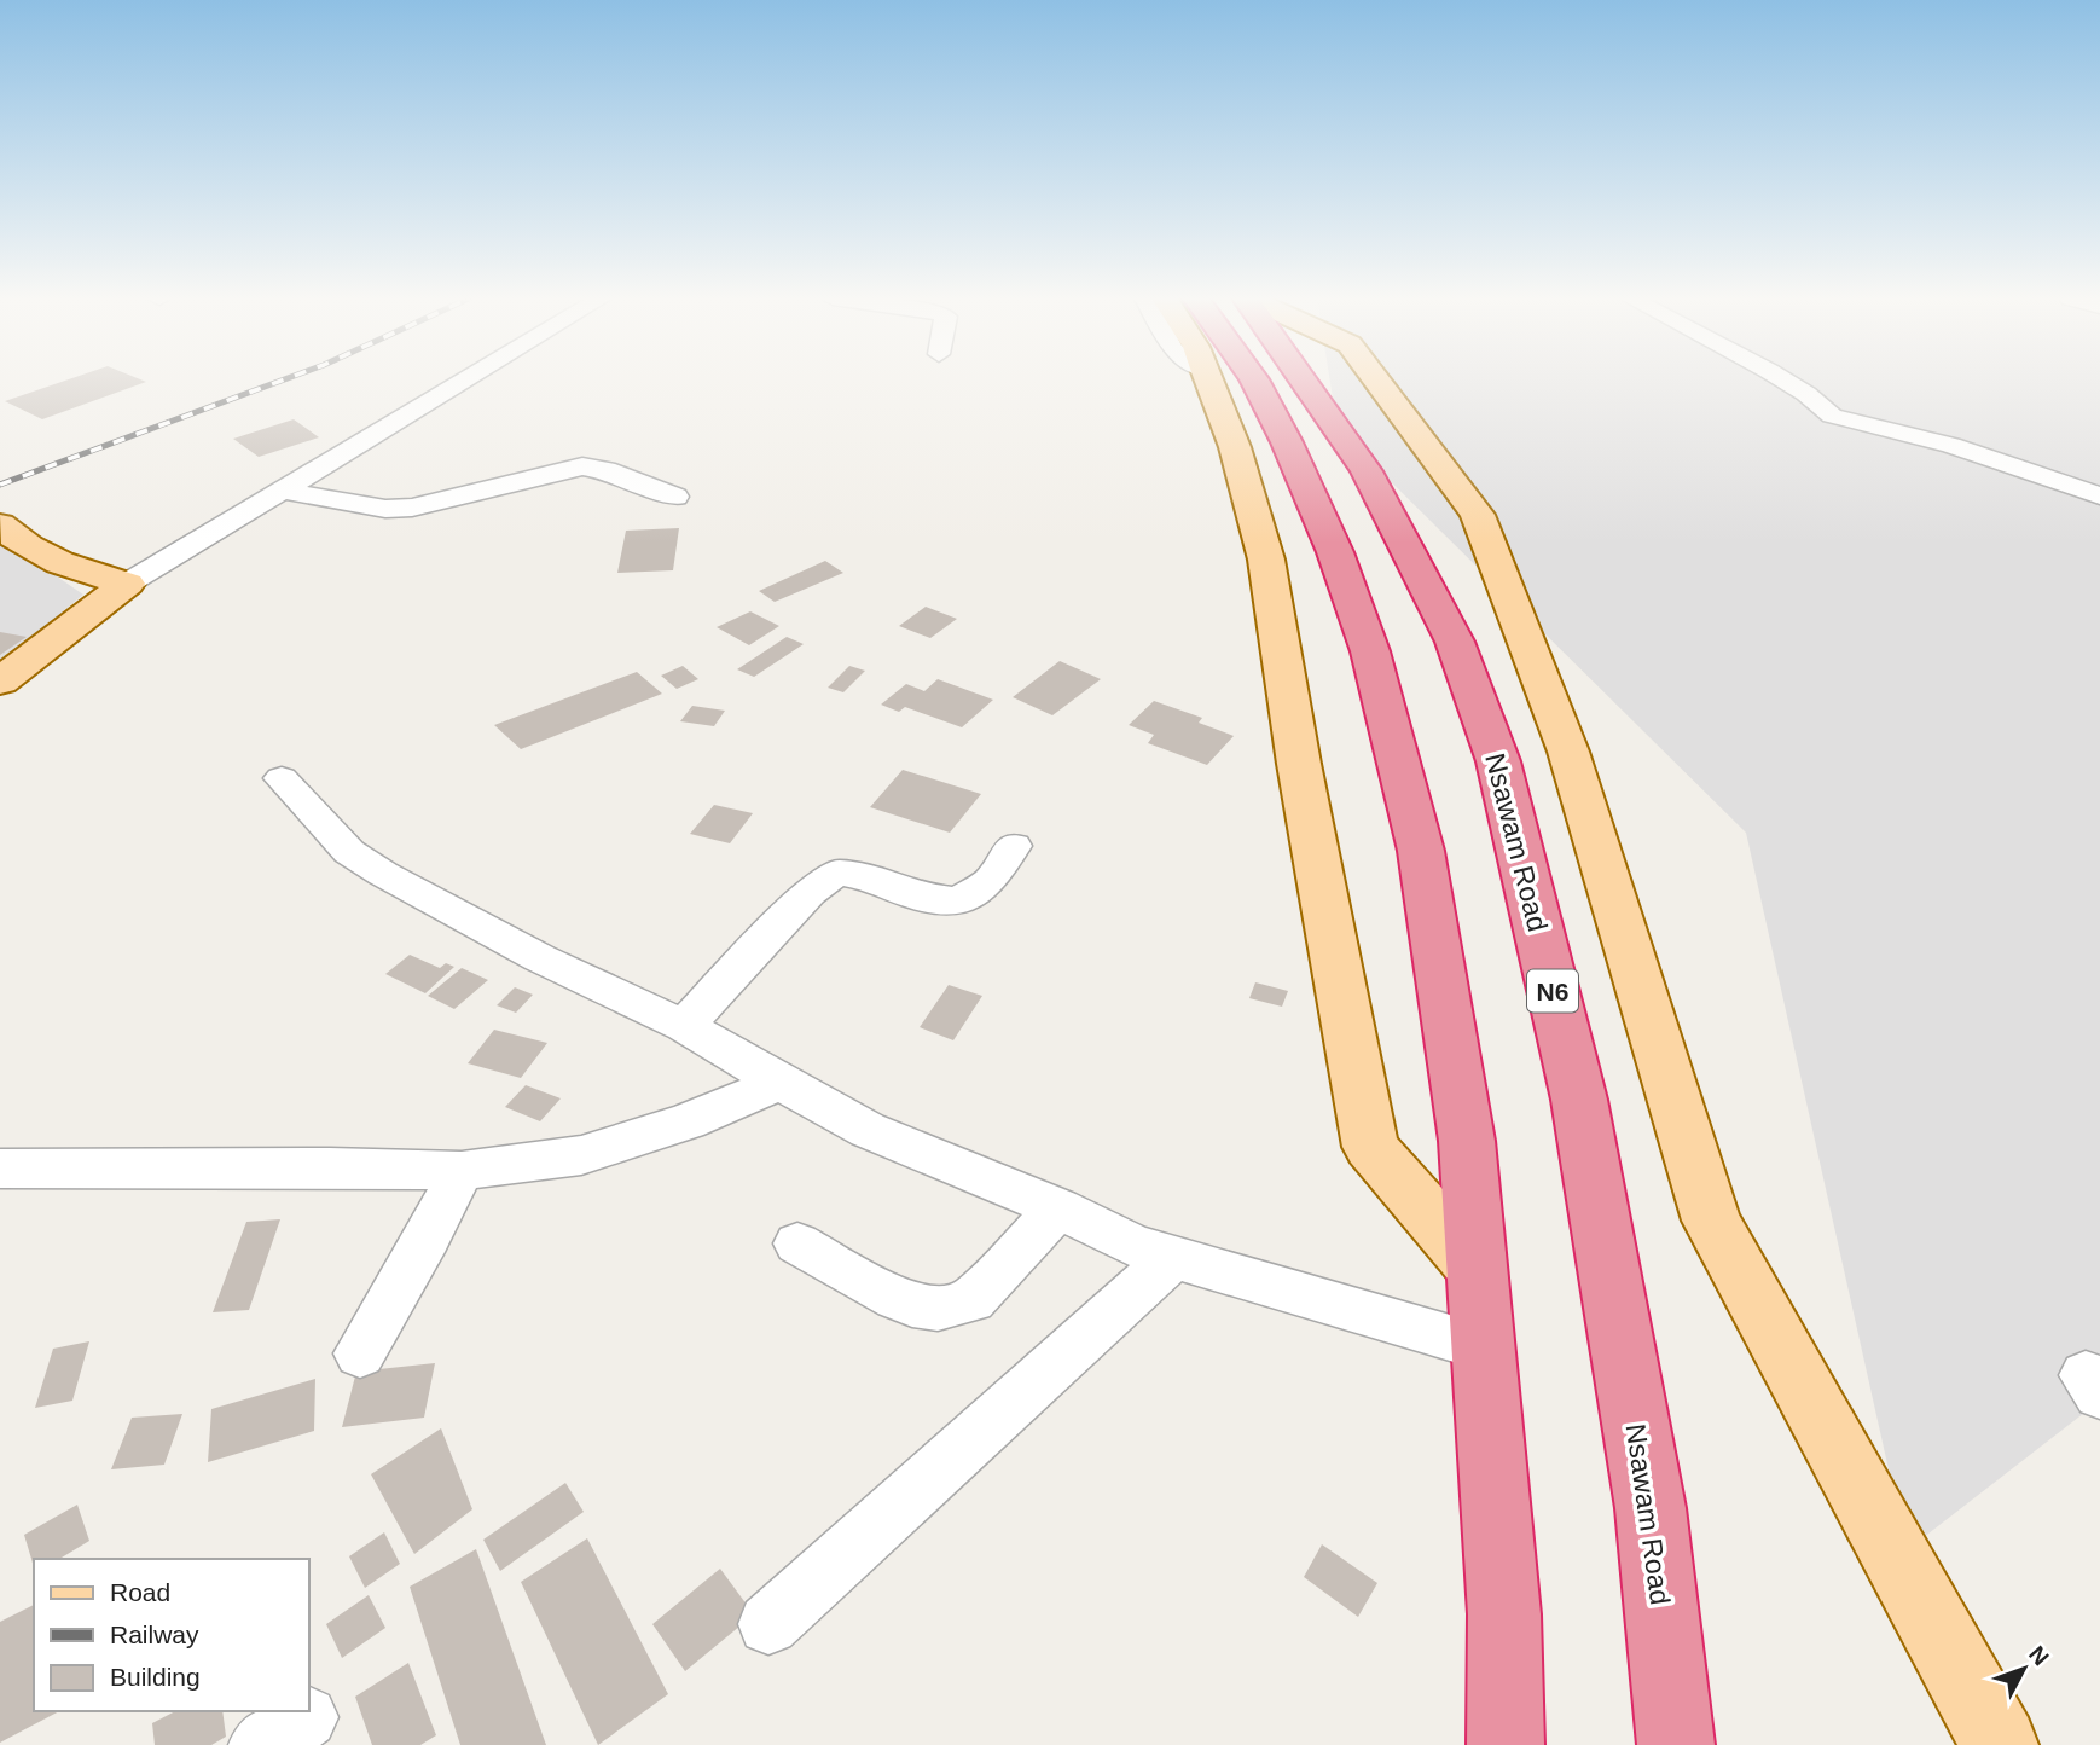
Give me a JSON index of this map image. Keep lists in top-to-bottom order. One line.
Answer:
{"streets":{"highway":["Nsawam Road","N6"]},"legend":["Road","Railway","Building"],"north":"top right"}
